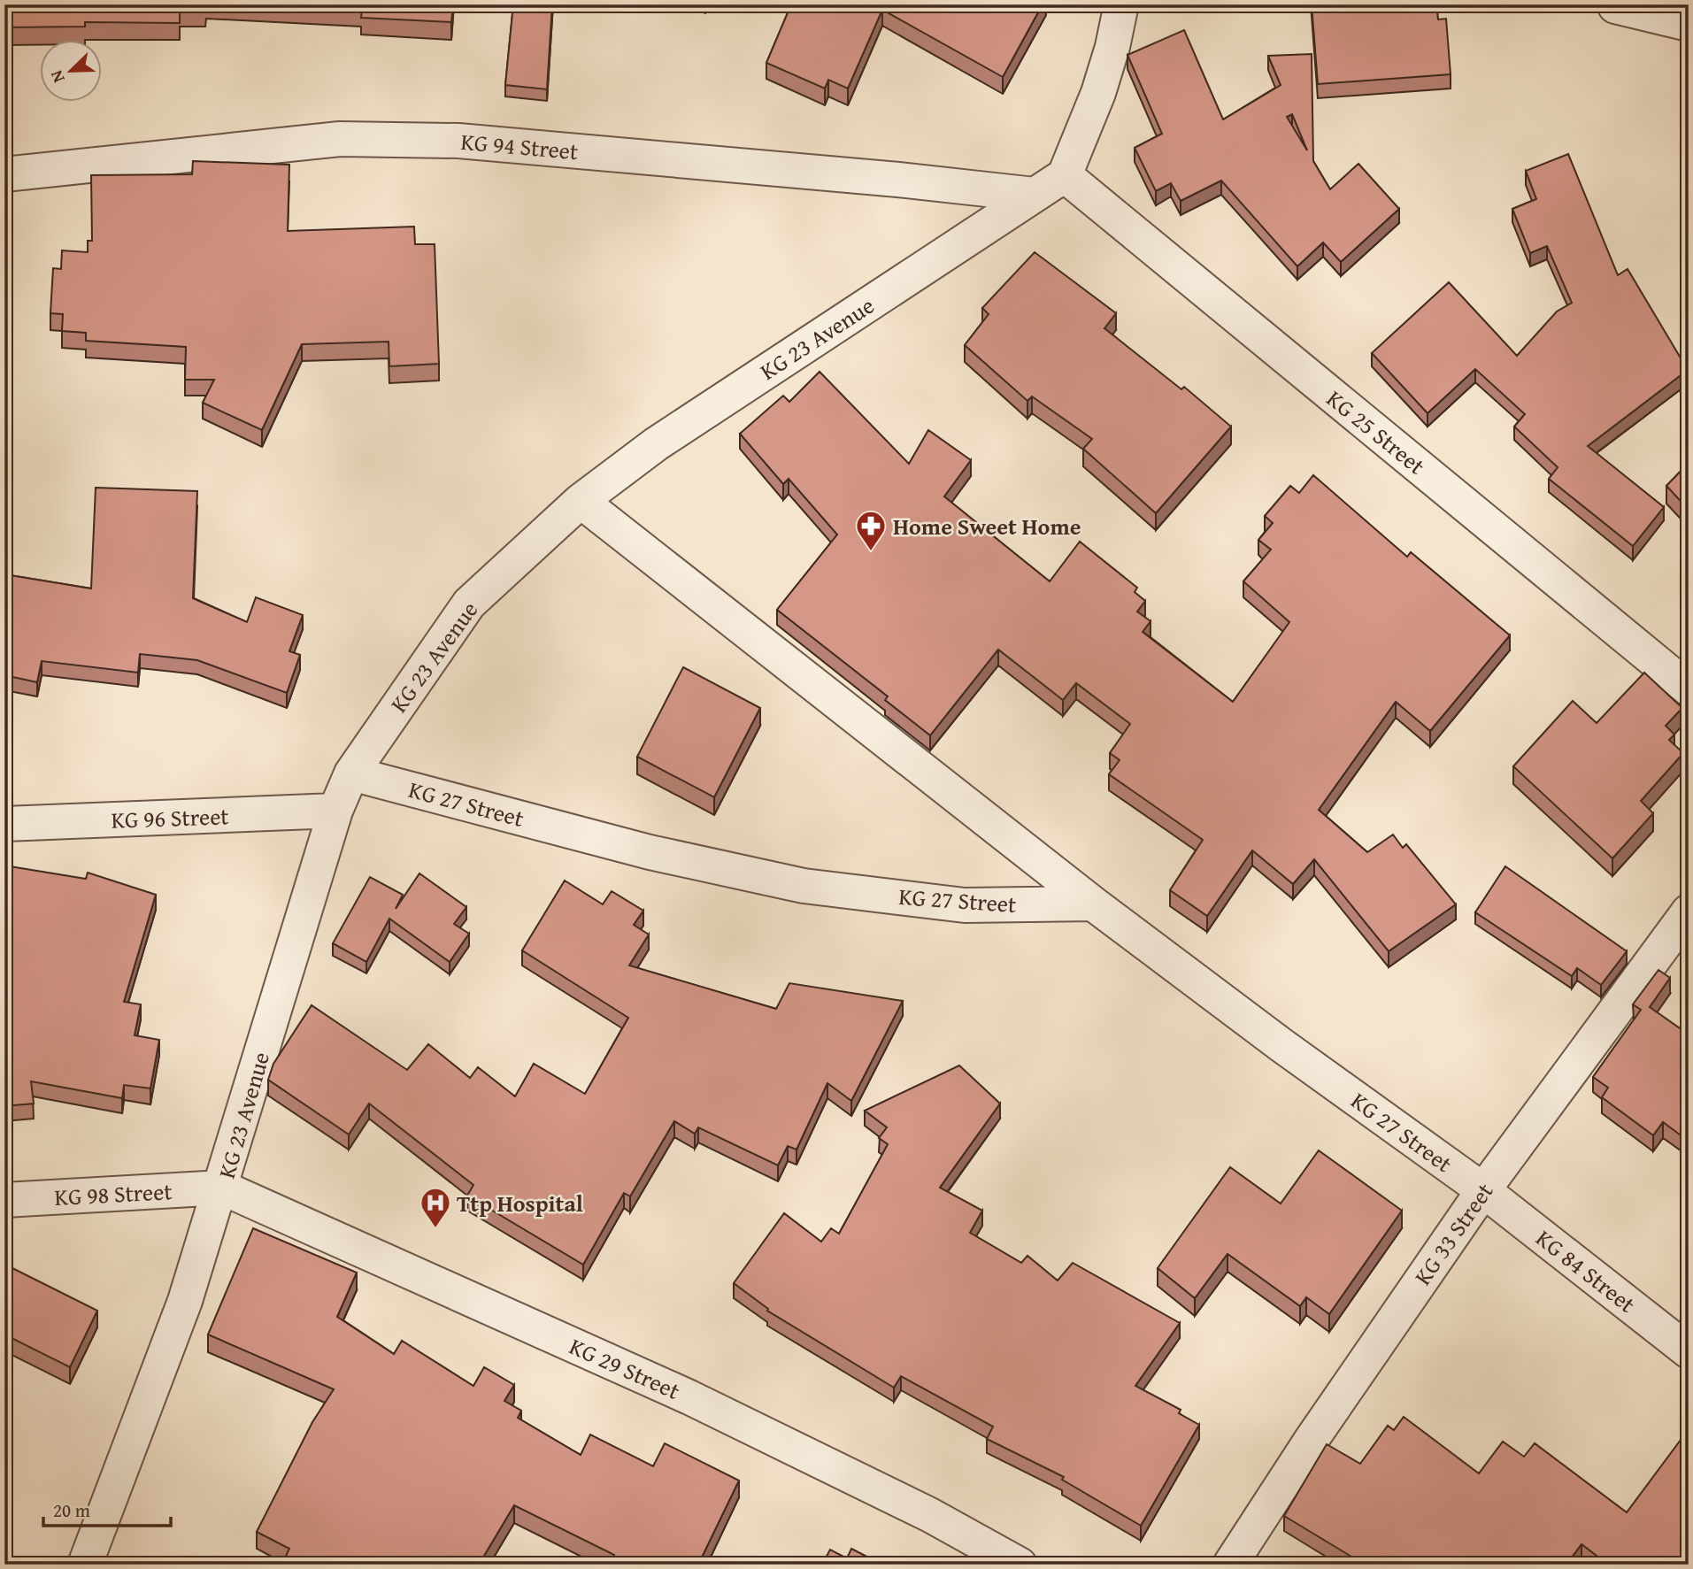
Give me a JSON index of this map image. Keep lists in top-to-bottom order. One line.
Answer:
{"streets":{"street":["KG 94 Street","KG 23 Avenue","KG 25 Street","KG 27 Street","KG 96 Street","KG 98 Street","KG 33 Street","KG 84 Street","KG 29 Street"]},"crossings":[["KG 94 Street","KG 23 Avenue"],["KG 23 Avenue","KG 25 Street"],["KG 23 Avenue","KG 27 Street"],["KG 23 Avenue","KG 96 Street"],["KG 23 Avenue","KG 98 Street"],["KG 23 Avenue","KG 29 Street"],["KG 27 Street","KG 33 Street"],["KG 27 Street","KG 84 Street"],["KG 98 Street","KG 29 Street"],["KG 33 Street","KG 84 Street"]],"places":{"pharmacy":["Home Sweet Home"],"hospital":["Ttp Hospital"]},"scale_bar":"20 m","north":"bottom left"}
